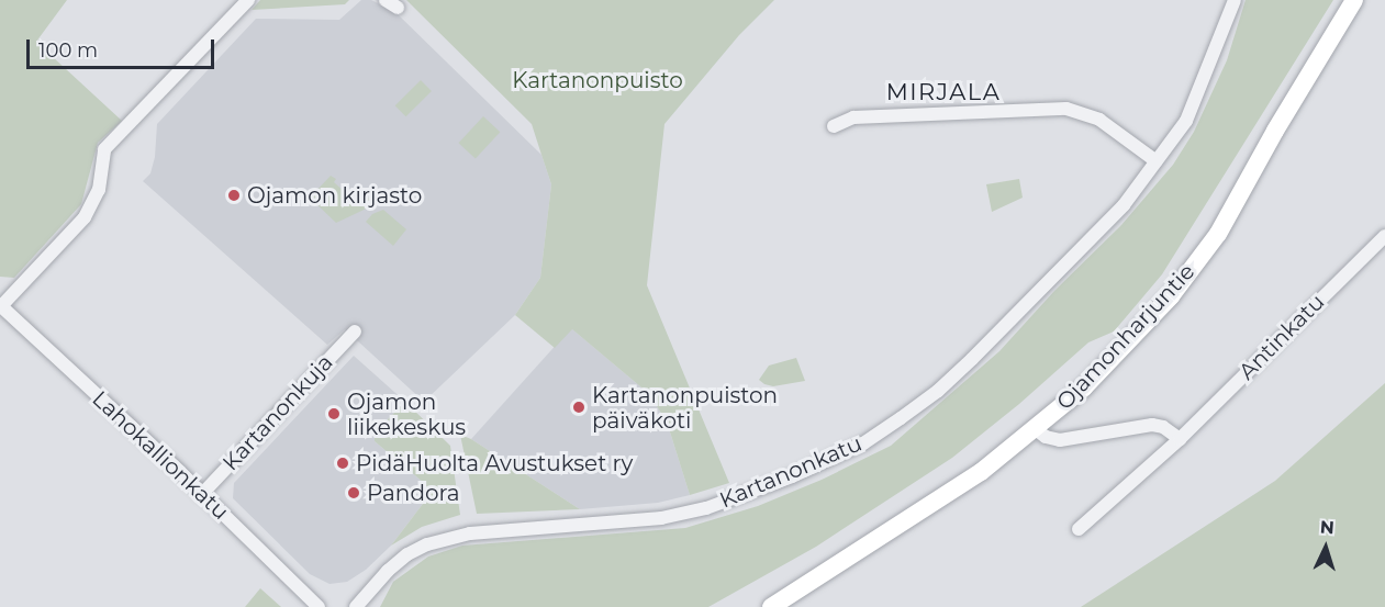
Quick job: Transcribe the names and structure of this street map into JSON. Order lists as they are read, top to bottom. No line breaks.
{"streets":{"main road":["Ojamonharjuntie"],"street":["Antinkatu","Kartanonkuja","Lahokallionkatu","Kartanonkatu"]},"crossings":[["Kartanonkuja","Lahokallionkatu"]],"districts":["MIRJALA"],"parks":["Kartanonpuisto"],"places":["Ojamon kirjasto","Kartanonpuiston päiväkoti","Ojamon liikekeskus","PidäHuolta Avustukset ry","Pandora"],"scale_bar":"100 m","north":"top"}
